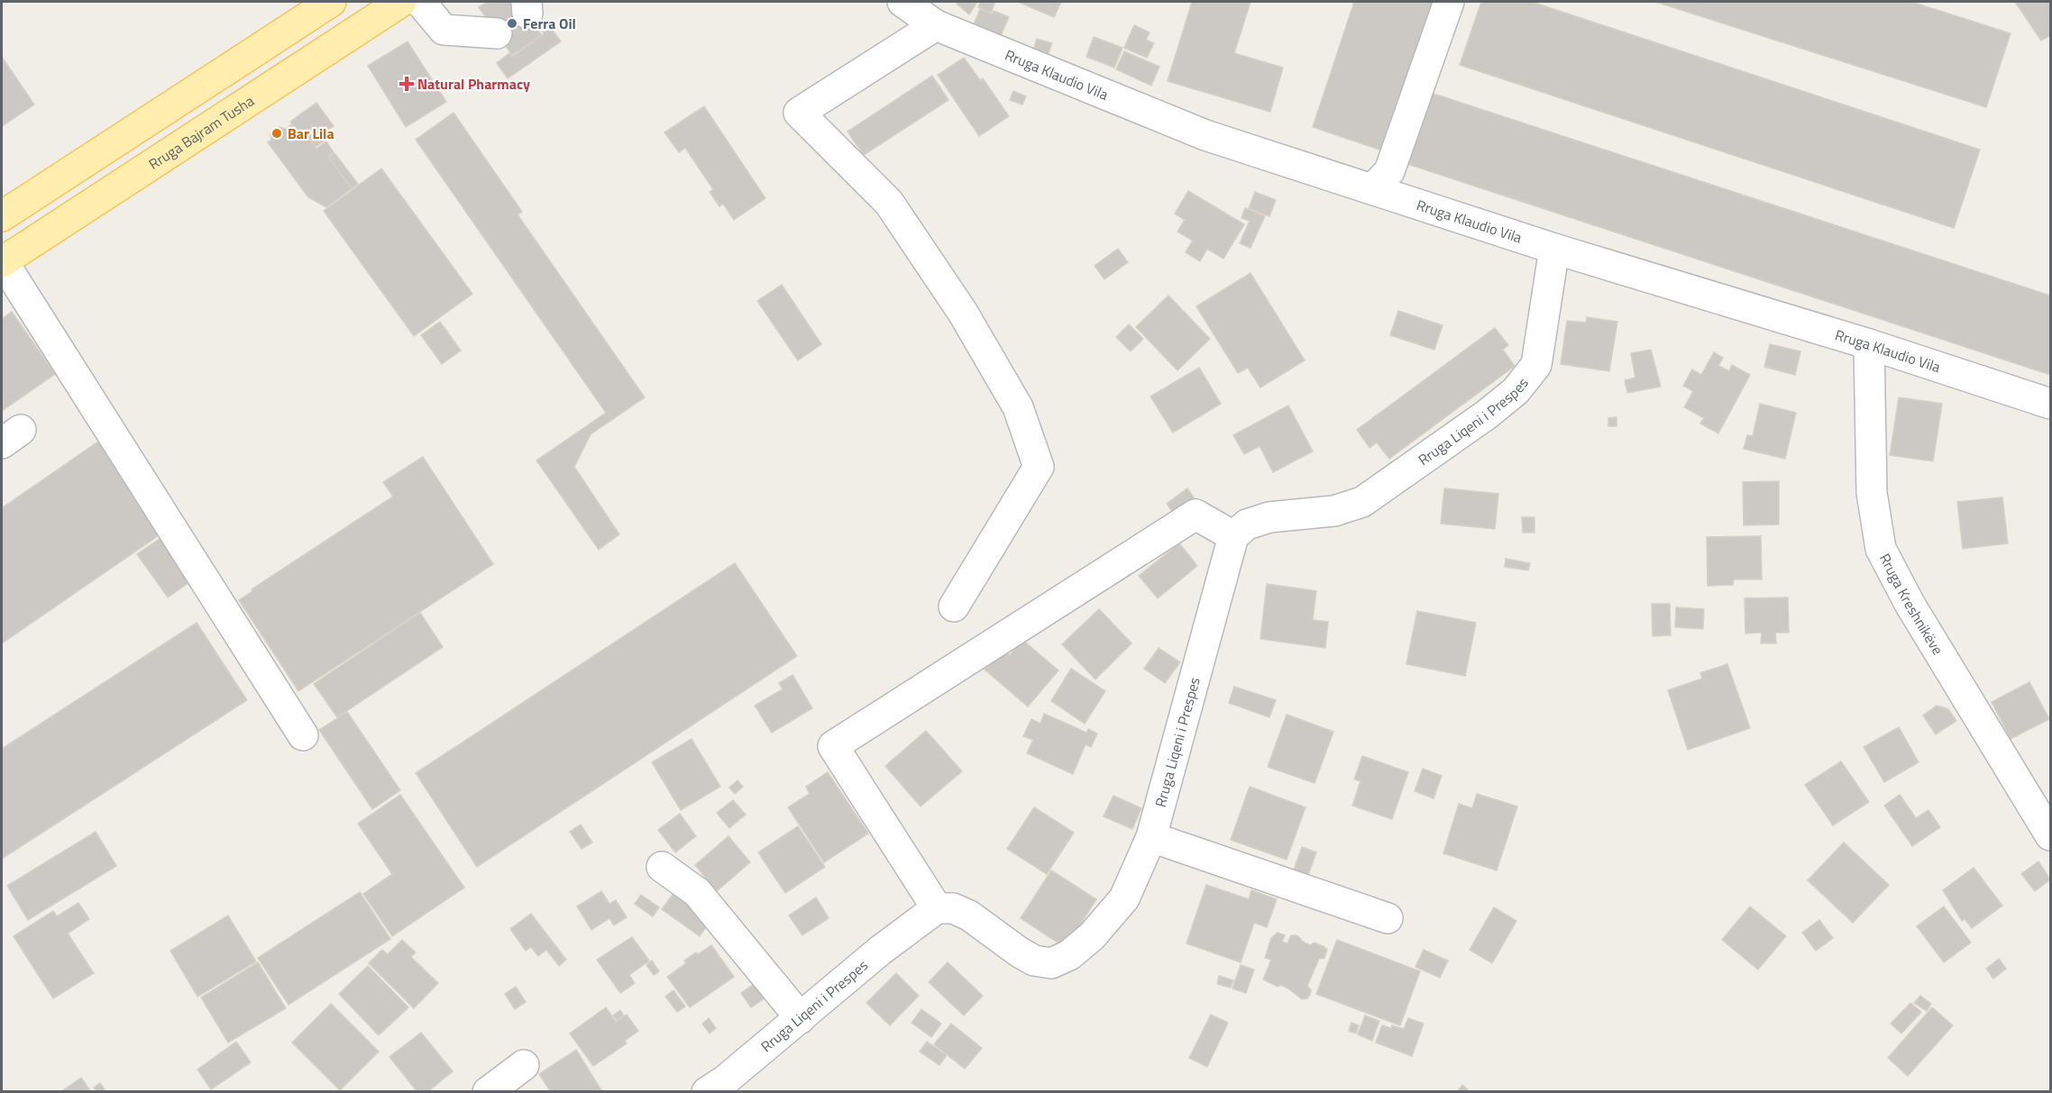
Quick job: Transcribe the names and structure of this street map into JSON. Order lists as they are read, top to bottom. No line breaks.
{"streets":{"main road":["Rruga Bajram Tusha"],"street":["Rruga Klaudio Vila","Rruga Liqeni i Prespes","Rruga Kreshnikëve"]},"crossings":[["Rruga Klaudio Vila","Rruga Liqeni i Prespes"],["Rruga Klaudio Vila","Rruga Kreshnikëve"]],"places":{"other":["Ferra Oil","Bar Lila"],"health":["Natural Pharmacy"]}}
